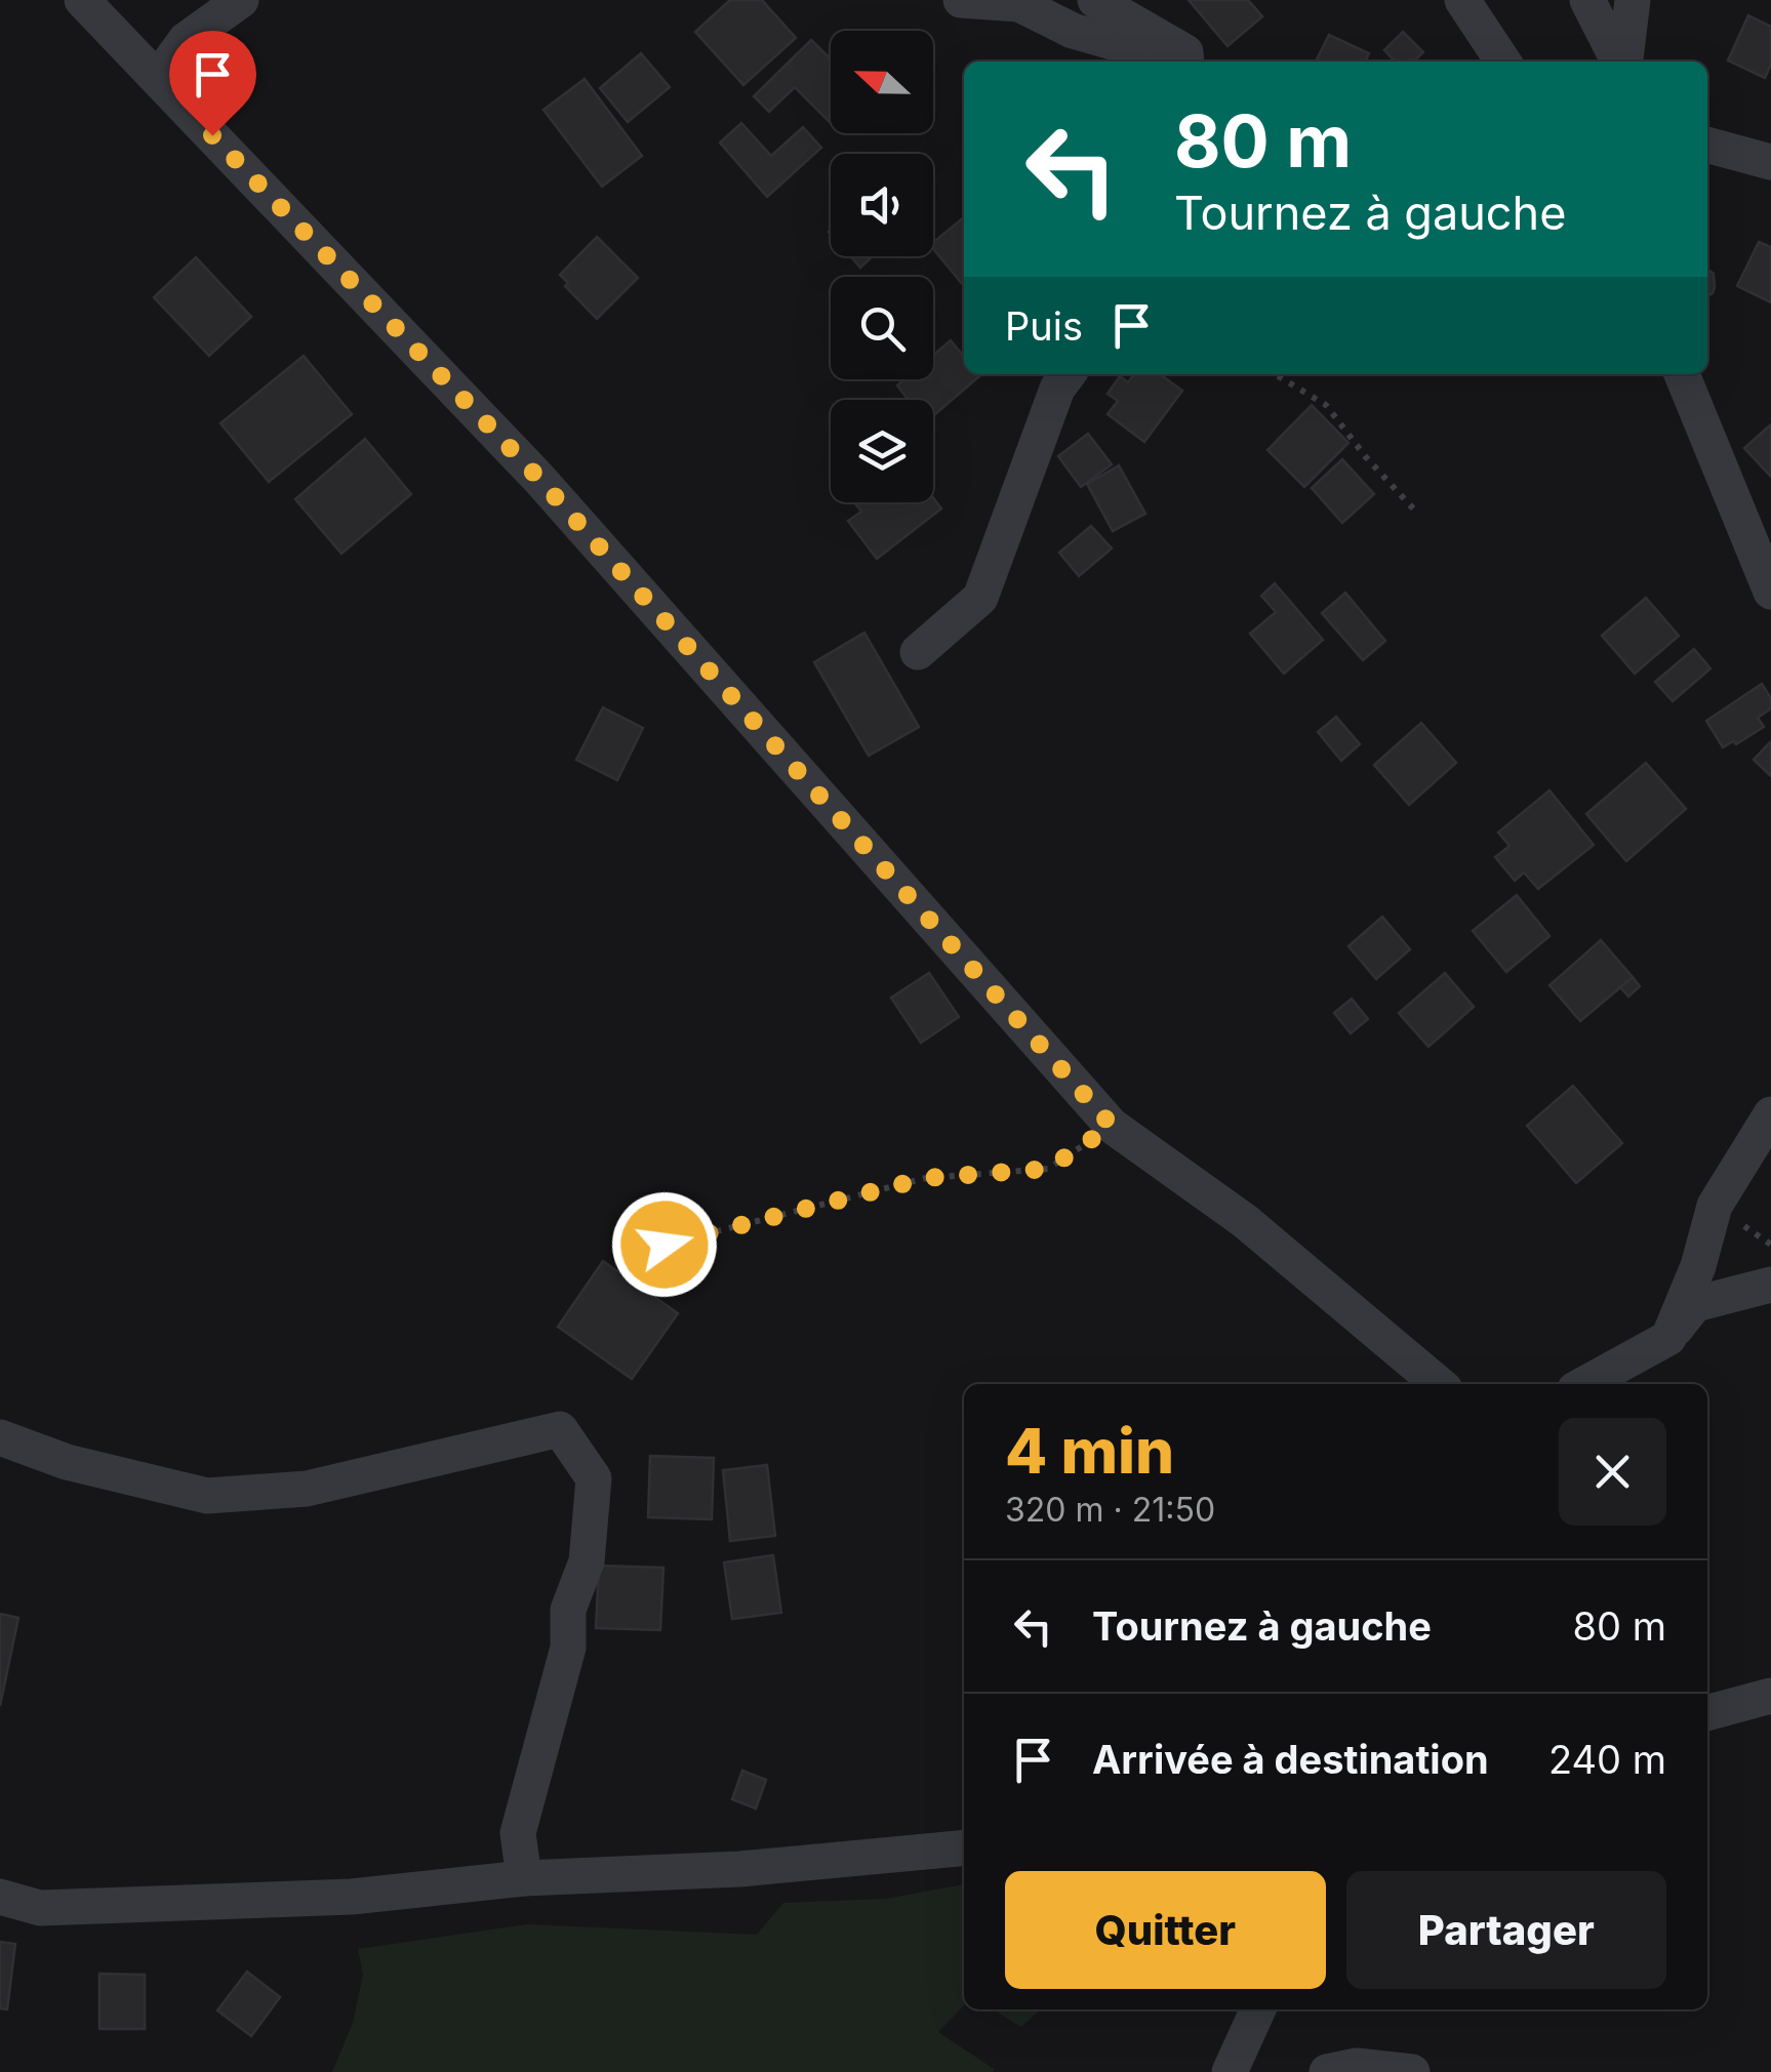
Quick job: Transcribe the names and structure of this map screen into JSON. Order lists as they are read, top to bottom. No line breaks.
{"north":"left","page":{"turn":["80 m","Tournez à gauche"],"then":"Puis","heading":["4 min","320 m · 21:50"],"list":[{"name":"Tournez à gauche","value":"80 m"},{"name":"Arrivée à destination","value":"240 m"}],"buttons":["Quitter","Partager"]}}
